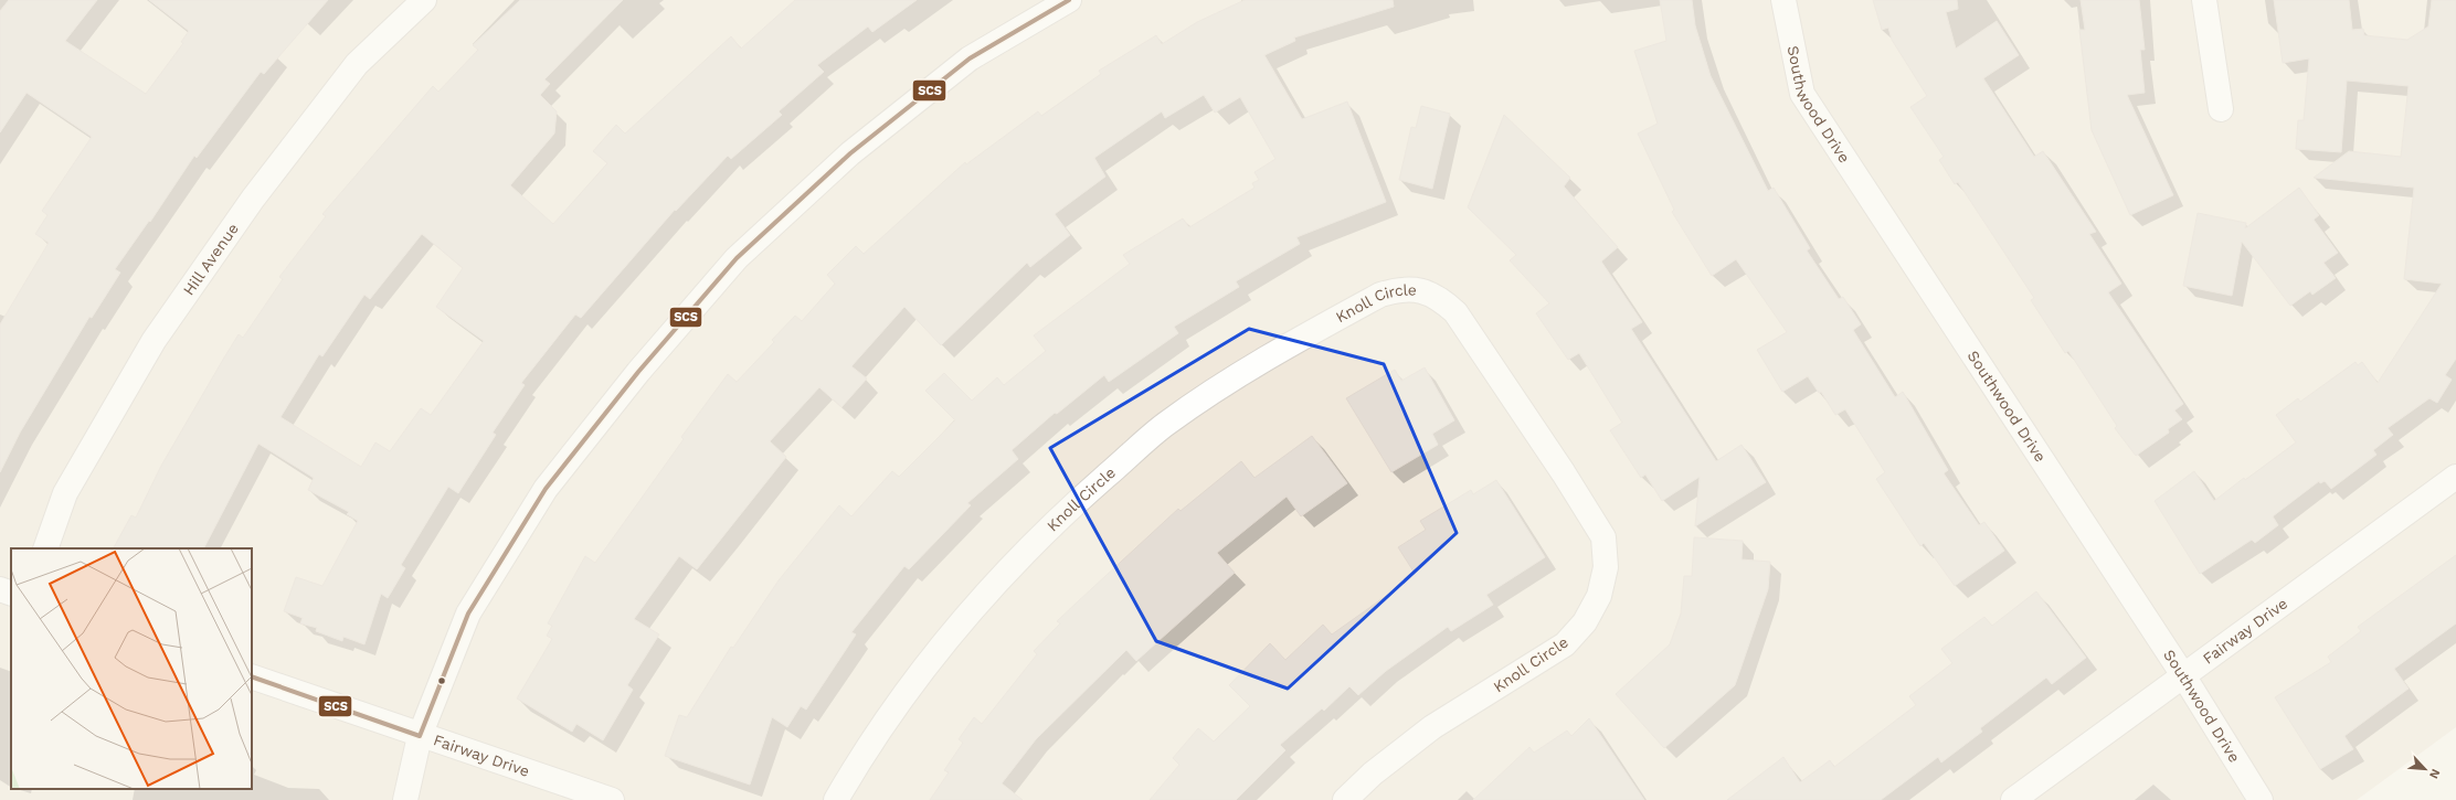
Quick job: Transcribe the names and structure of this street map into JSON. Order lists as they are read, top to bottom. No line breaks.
{"streets":{"street":["Southwood Drive","Hill Avenue","Knoll Circle","Fairway Drive"]},"crossings":[["Southwood Drive","Fairway Drive"]],"lines":["transit line SCS"],"north":"bottom right"}
